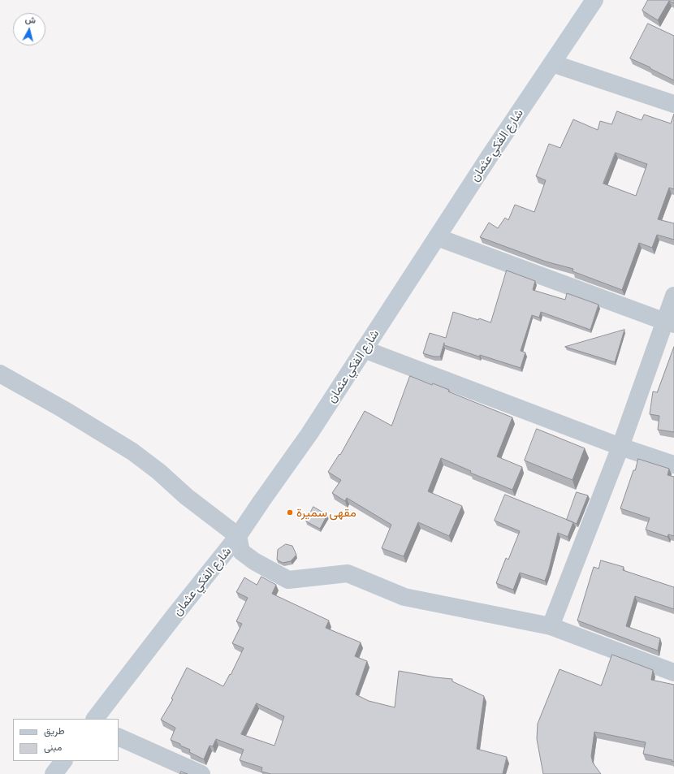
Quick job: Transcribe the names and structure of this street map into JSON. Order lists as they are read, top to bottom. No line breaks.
{"streets":{"street":["شارع الفكي عثمان"]},"places":["مقهى سميرة"],"legend":["طريق","مبنى"],"north":"top"}
